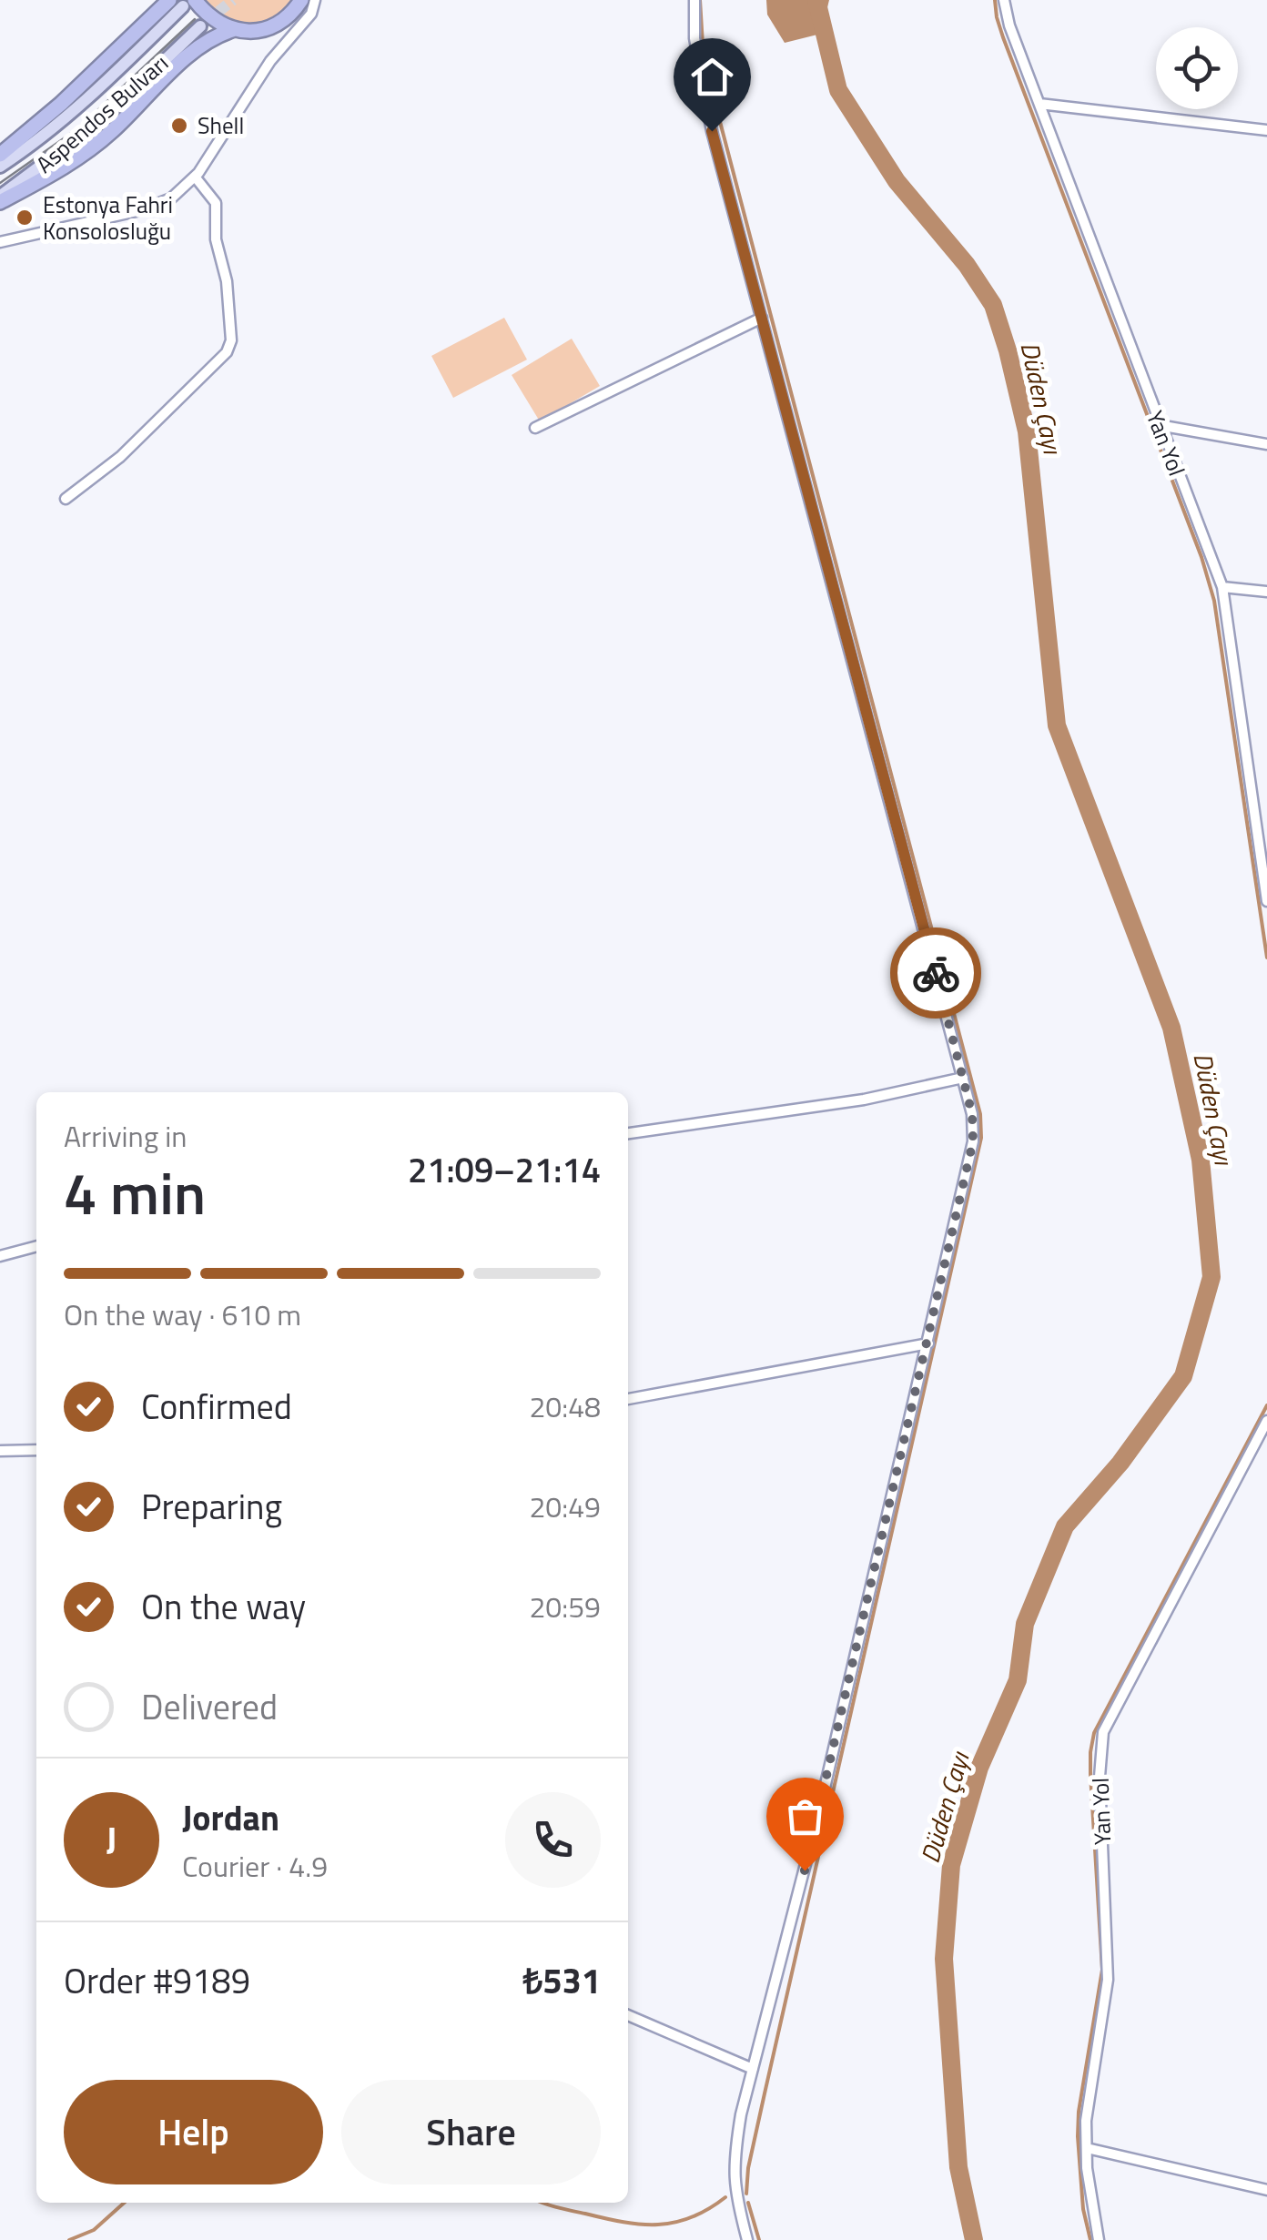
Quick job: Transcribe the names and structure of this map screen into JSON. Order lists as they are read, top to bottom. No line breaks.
{"streets":{"main road":["Aspendos Bulvarı"],"street":["Yan Yol"]},"water":["Düden Çayı"],"places":["Shell","Estonya Fahri Konsolosluğu"],"page":{"heading":["4 min","Arriving in","21:09–21:14"],"panel":["Jordan","Courier · 4.9","Order #9189","₺531"],"bar":"On the way · 610 m","list":[["Confirmed","20:48"],["Preparing","20:49"],["On the way","20:59"],"Delivered"],"round":"J","buttons":["Help","Share"]}}
